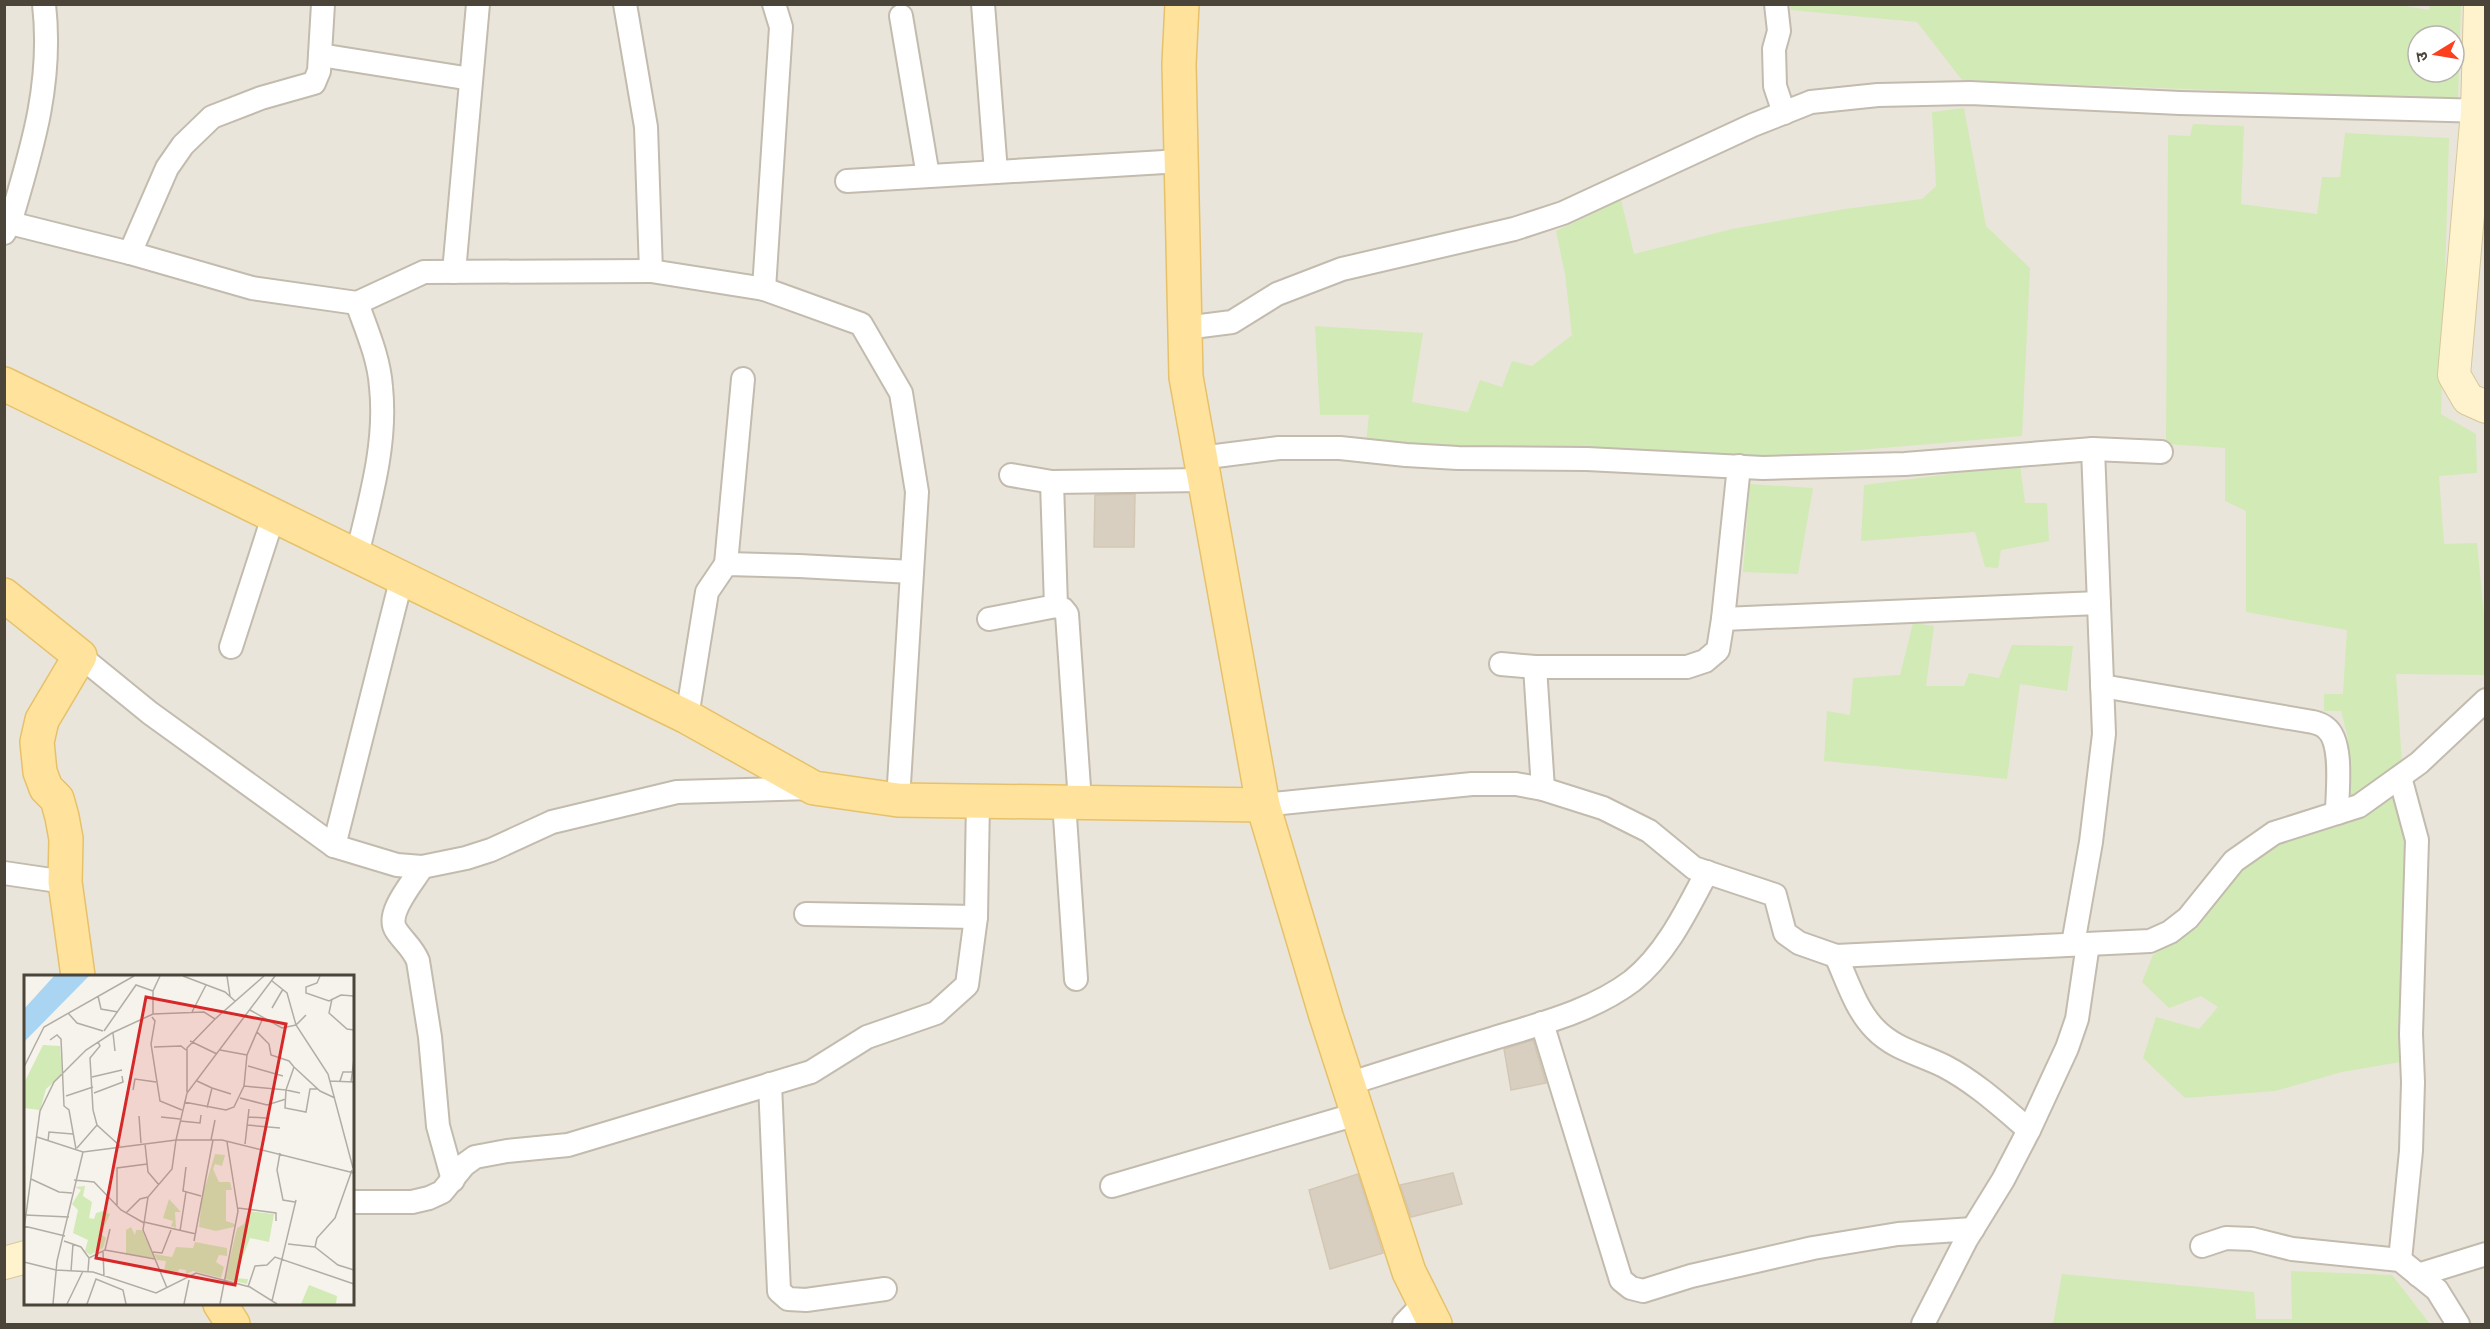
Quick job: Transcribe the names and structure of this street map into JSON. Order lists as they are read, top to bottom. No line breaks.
{"north":"left"}
